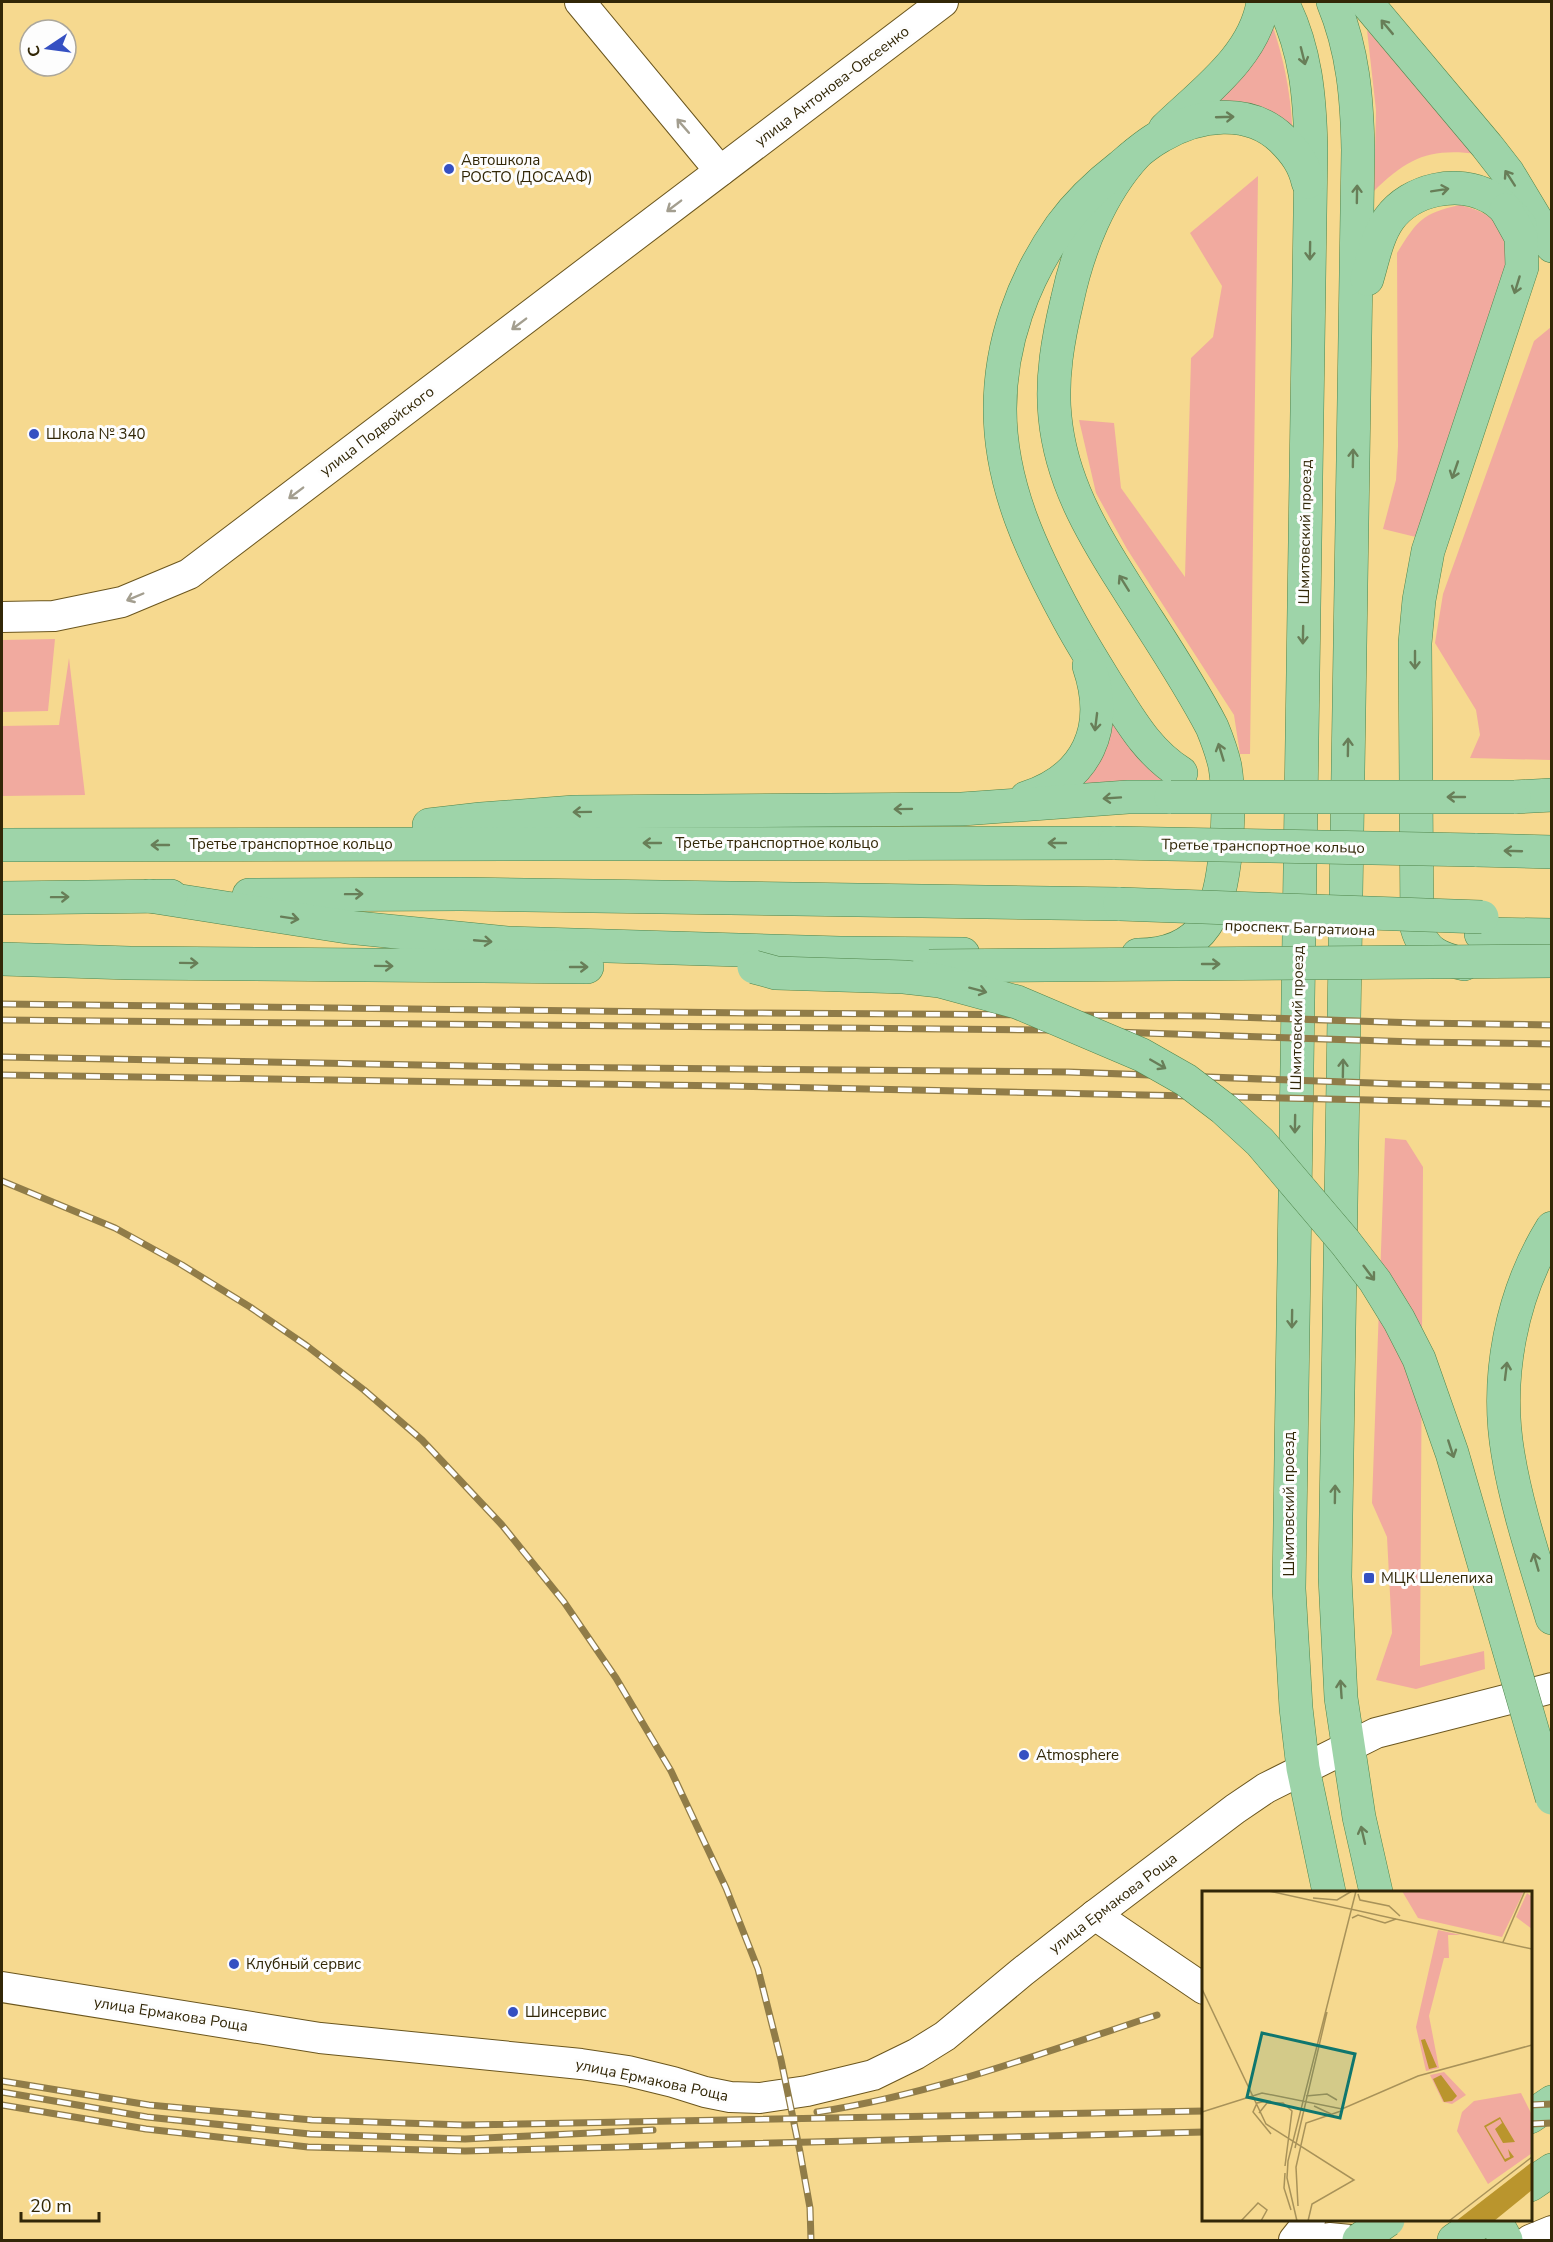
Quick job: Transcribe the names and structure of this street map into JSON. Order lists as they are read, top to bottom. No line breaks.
{"streets":{"main road":["Шмитовский проезд","Третье транспортное кольцо"],"street":["улица Антонова-Овсеенко","улица Подвойского","улица Ермакова Роща"]},"crossings":[["улица Антонова-Овсеенко","улица Подвойского"],["Шмитовский проезд","улица Ермакова Роща"]],"one_way":["улица Подвойского"],"places":{"other":["Автошкола РОСТО (ДОСААФ)","Школа № 340","Atmosphere","Клубный сервис","Шинсервис"],"transit":["МЦК Шелепиха"]},"scale_bar":"20 m","north":"left"}
